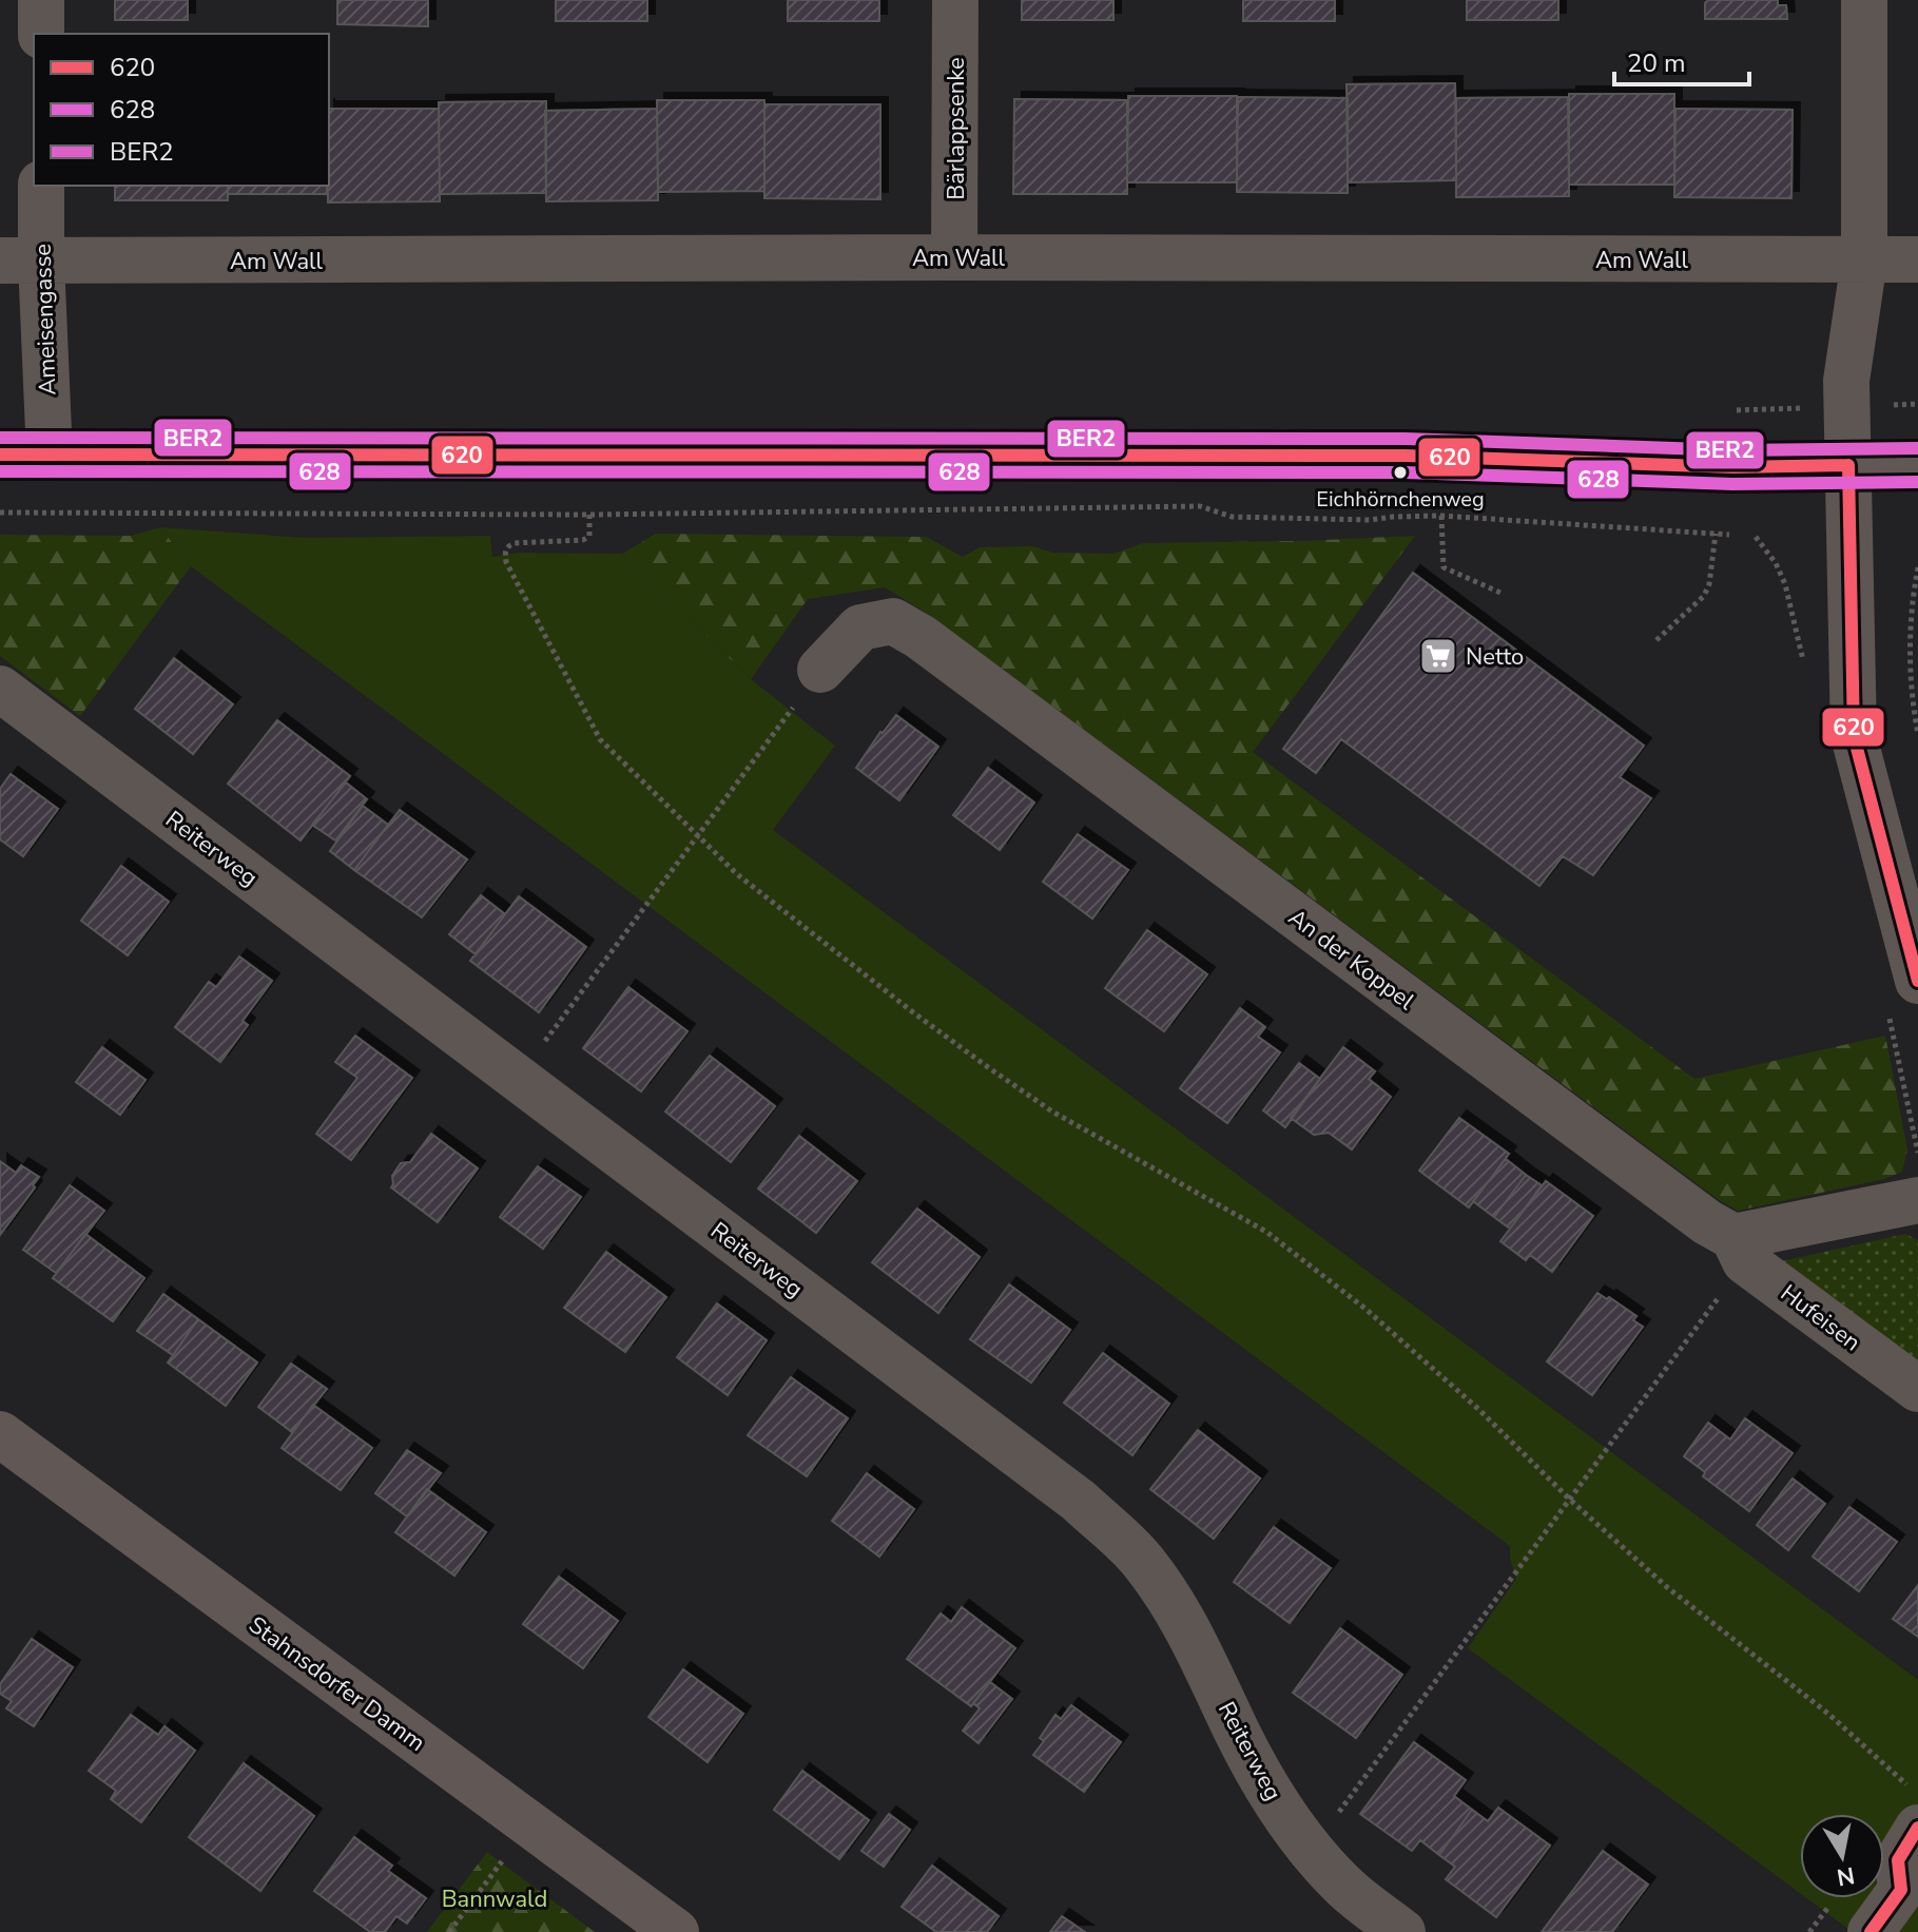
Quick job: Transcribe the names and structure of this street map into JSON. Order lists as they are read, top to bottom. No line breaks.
{"streets":{"street":["Bärlappsenke","Am Wall","Ameisengasse","Reiterweg","An der Koppel","Hufeisen","Stahnsdorfer Damm"]},"crossings":[["Bärlappsenke","Am Wall"],["Am Wall","Ameisengasse"],["An der Koppel","Hufeisen"]],"parks":["Bannwald"],"places":{"other":["Eichhörnchenweg"],"supermarket":["Netto"]},"lines":["transit line BER2","transit line 620","transit line 628"],"legend":["620","628","BER2"],"scale_bar":"20 m","north":"bottom"}
